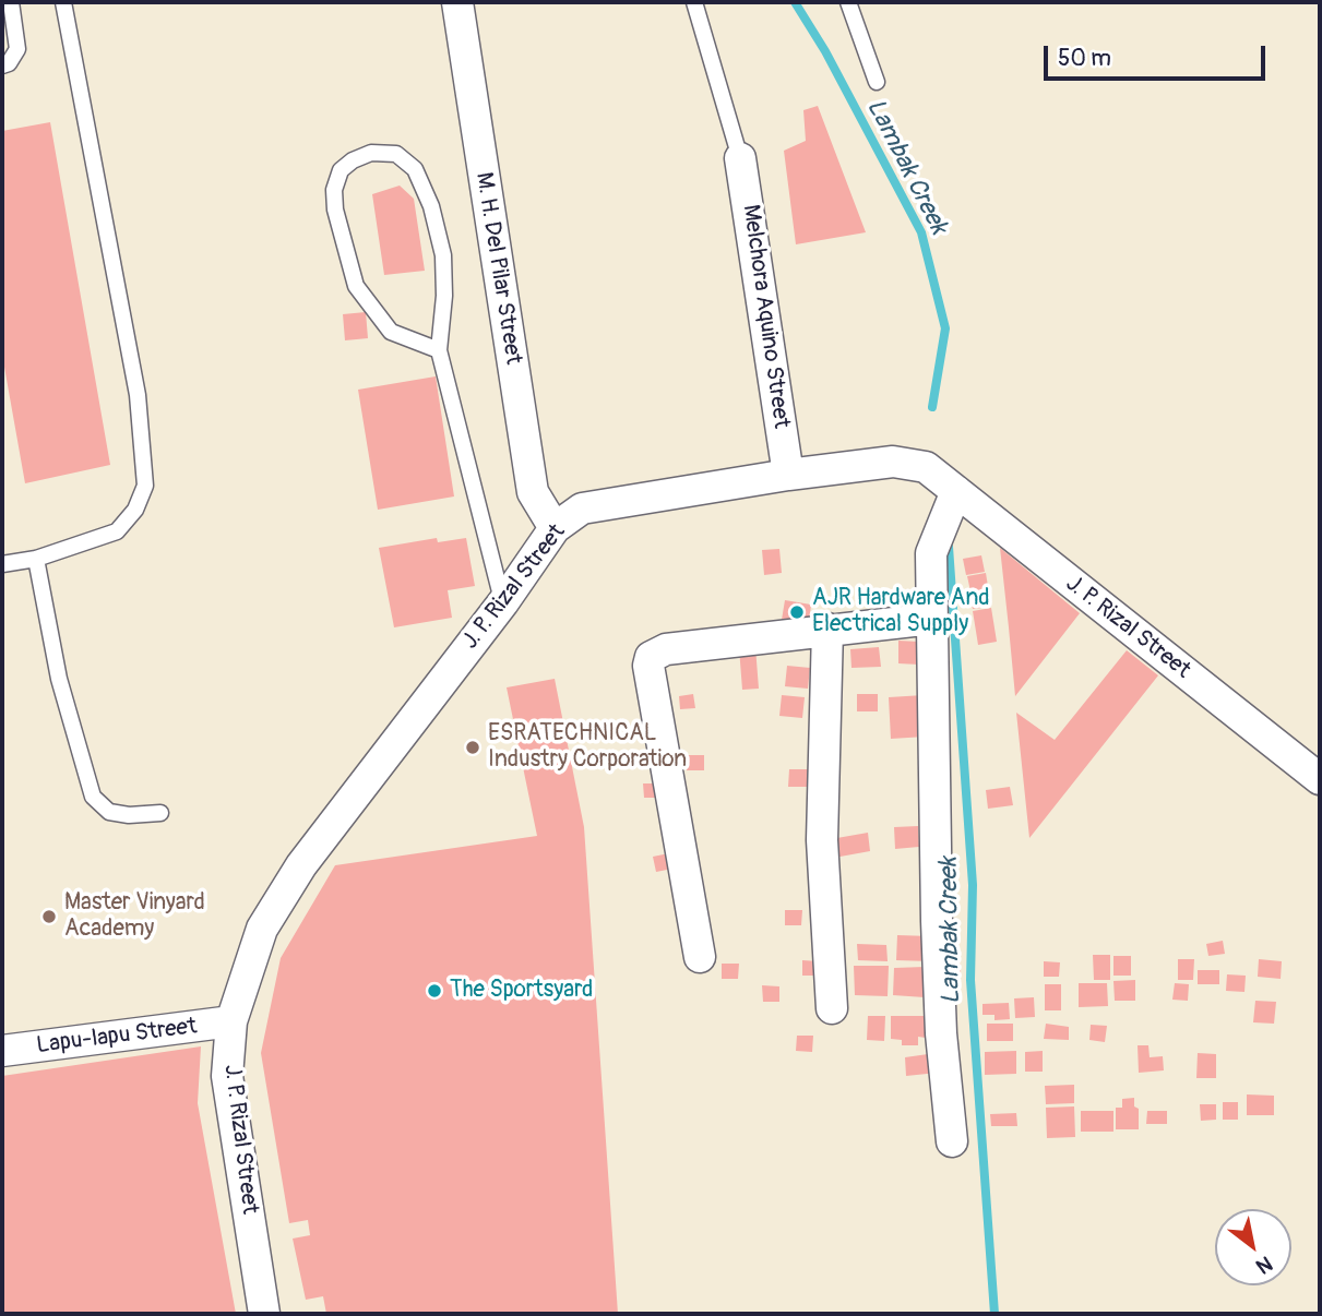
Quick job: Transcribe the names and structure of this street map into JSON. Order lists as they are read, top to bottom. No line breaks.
{"streets":{"street":["M. H. Del Pilar Street","Melchora Aquino Street","J. P. Rizal Street","Lapu-lapu Street"]},"crossings":[["M. H. Del Pilar Street","J. P. Rizal Street"],["Melchora Aquino Street","J. P. Rizal Street"],["J. P. Rizal Street","Lapu-lapu Street"]],"water":["Lambak Creek"],"places":["AJR Hardware And Electrical Supply","ESRATECHNICAL Industry Corporation","Master Vinyard Academy","The Sportsyard"],"scale_bar":"50 m","north":"bottom right"}
